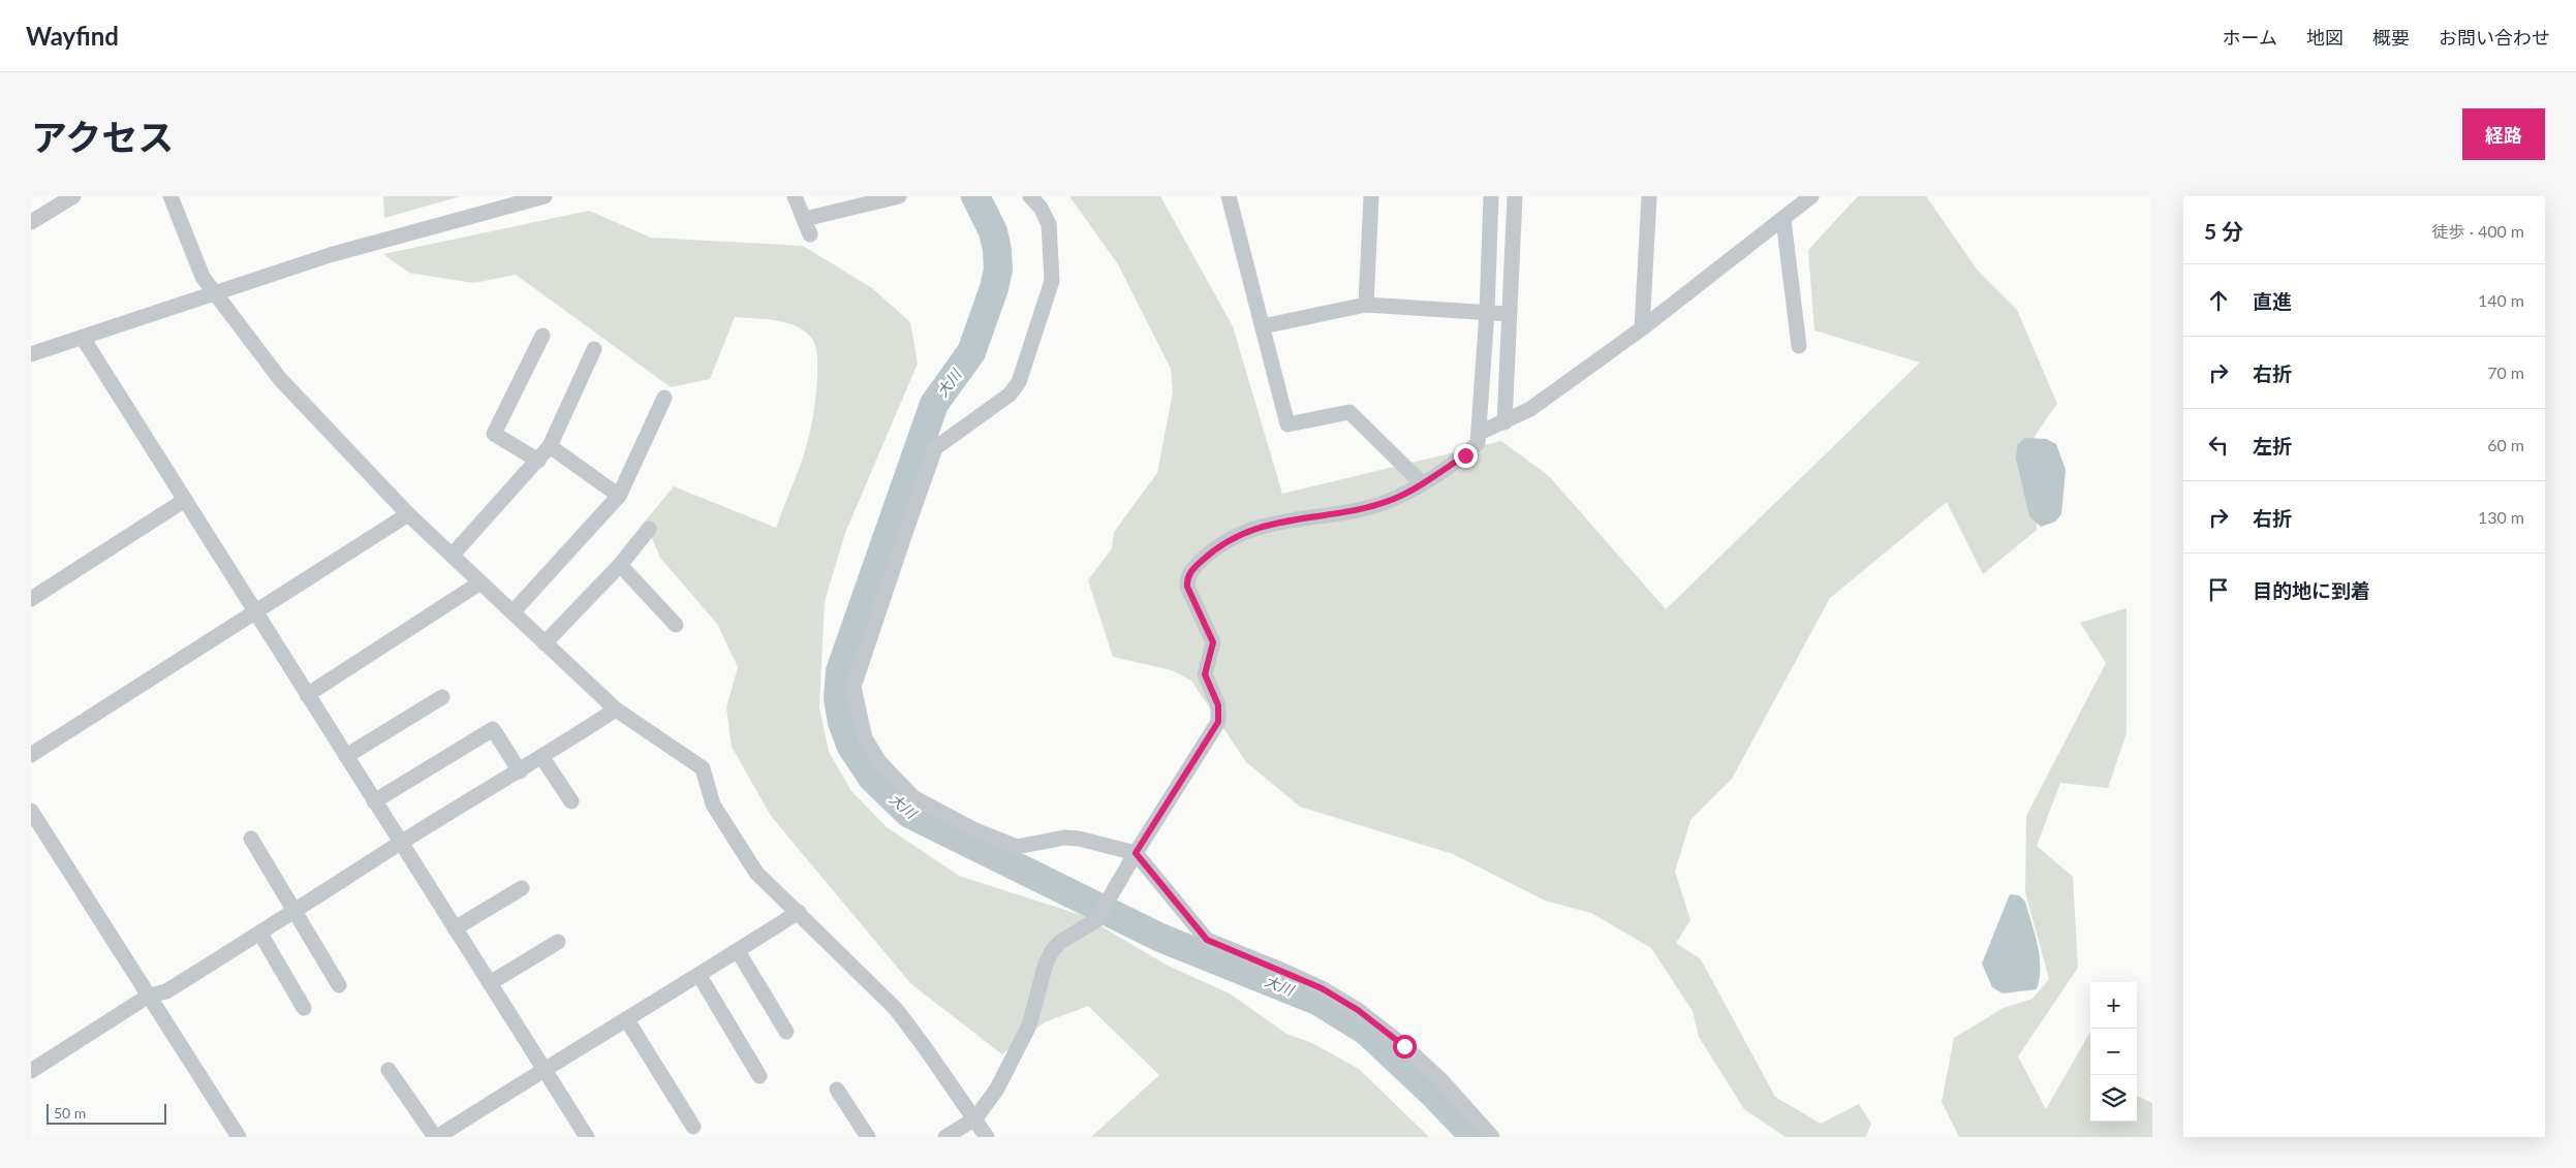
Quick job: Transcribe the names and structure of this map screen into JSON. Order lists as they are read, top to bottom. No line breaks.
{"water":["大川"],"scale_bar":"50 m","page":{"header":"Wayfind","nav":["ホーム","地図","概要","お問い合わせ"],"title":"アクセス","buttons":"経路","heading":["5 分","徒歩 · 400 m"],"list":[["直進","140 m"],["右折","70 m"],["左折","60 m"],["右折","130 m"],"目的地に到着"],"map_buttons":["+","−"],"scale":"50 m"}}
